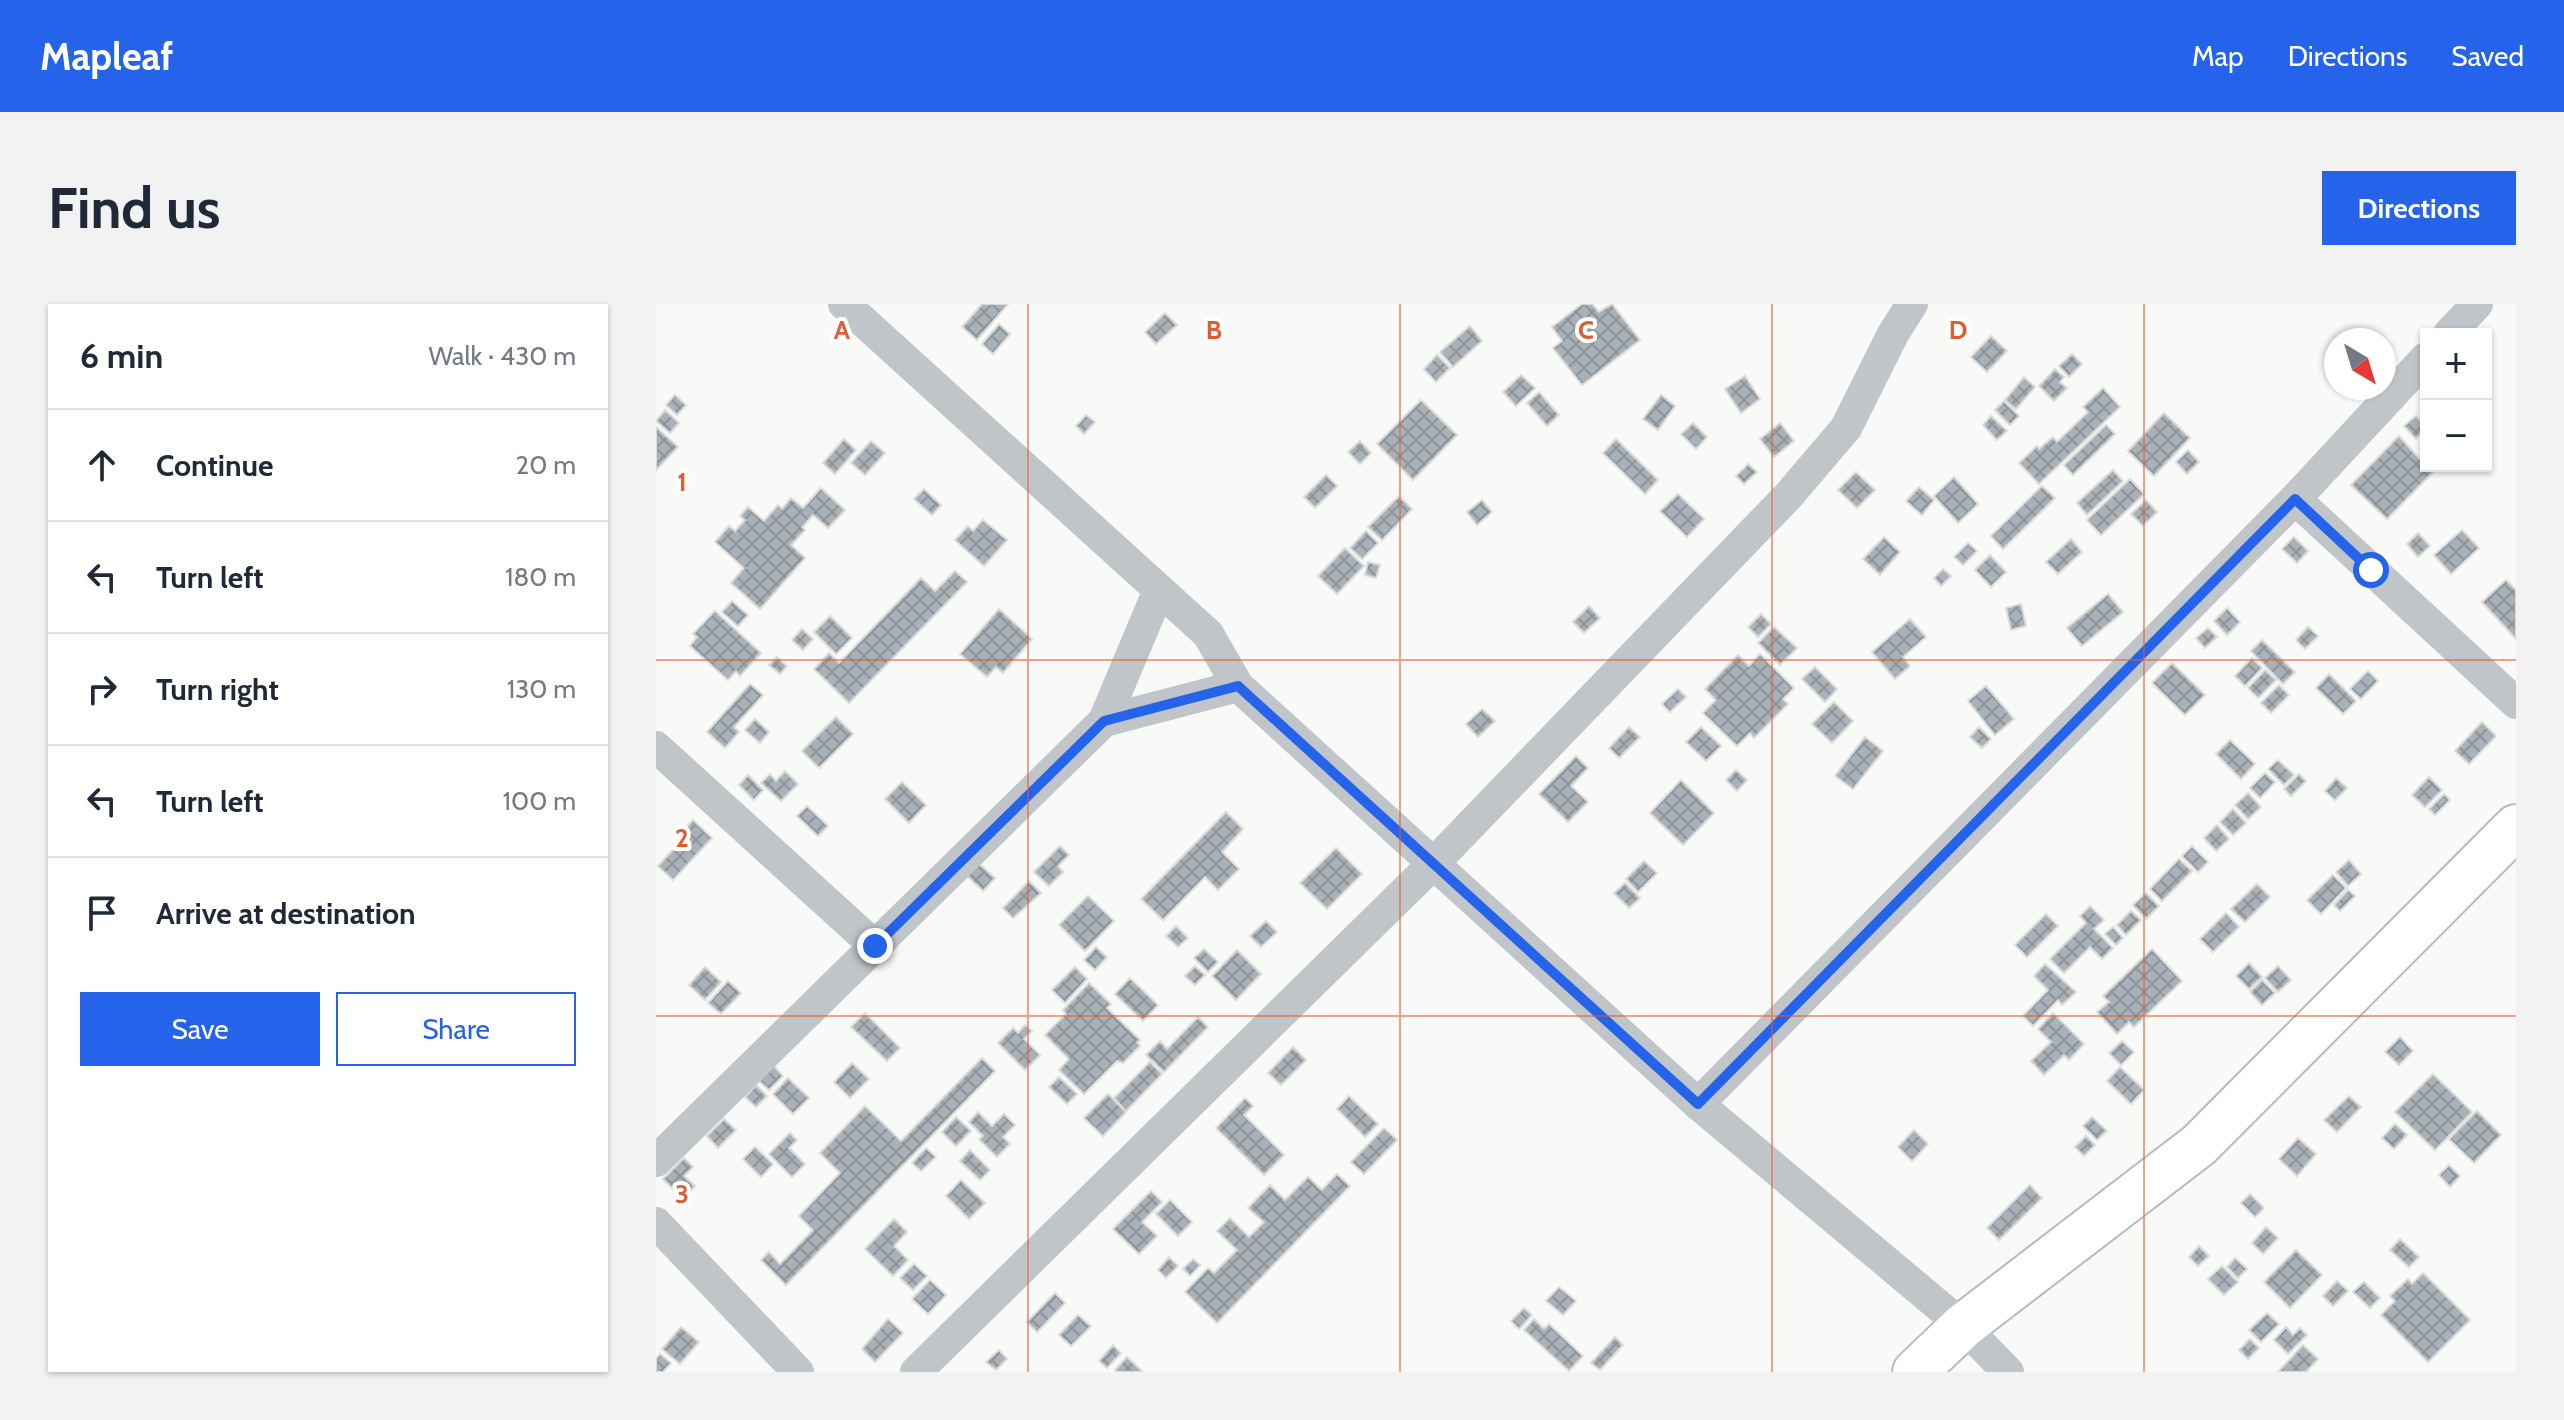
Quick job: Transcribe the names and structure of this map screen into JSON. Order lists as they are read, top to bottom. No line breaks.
{"north":"bottom right","page":{"header":"Mapleaf","nav":["Map","Directions","Saved"],"buttons":["Directions",["Save","Share"]],"title":"Find us","heading":["6 min","Walk · 430 m"],"map_buttons":["+","−"],"list":[["Continue","20 m"],["Turn left","180 m"],["Turn right","130 m"],["Turn left","100 m"],"Arrive at destination"]},"grid":{"columns":["A","B","C","D"],"rows":["1","2","3"]}}
